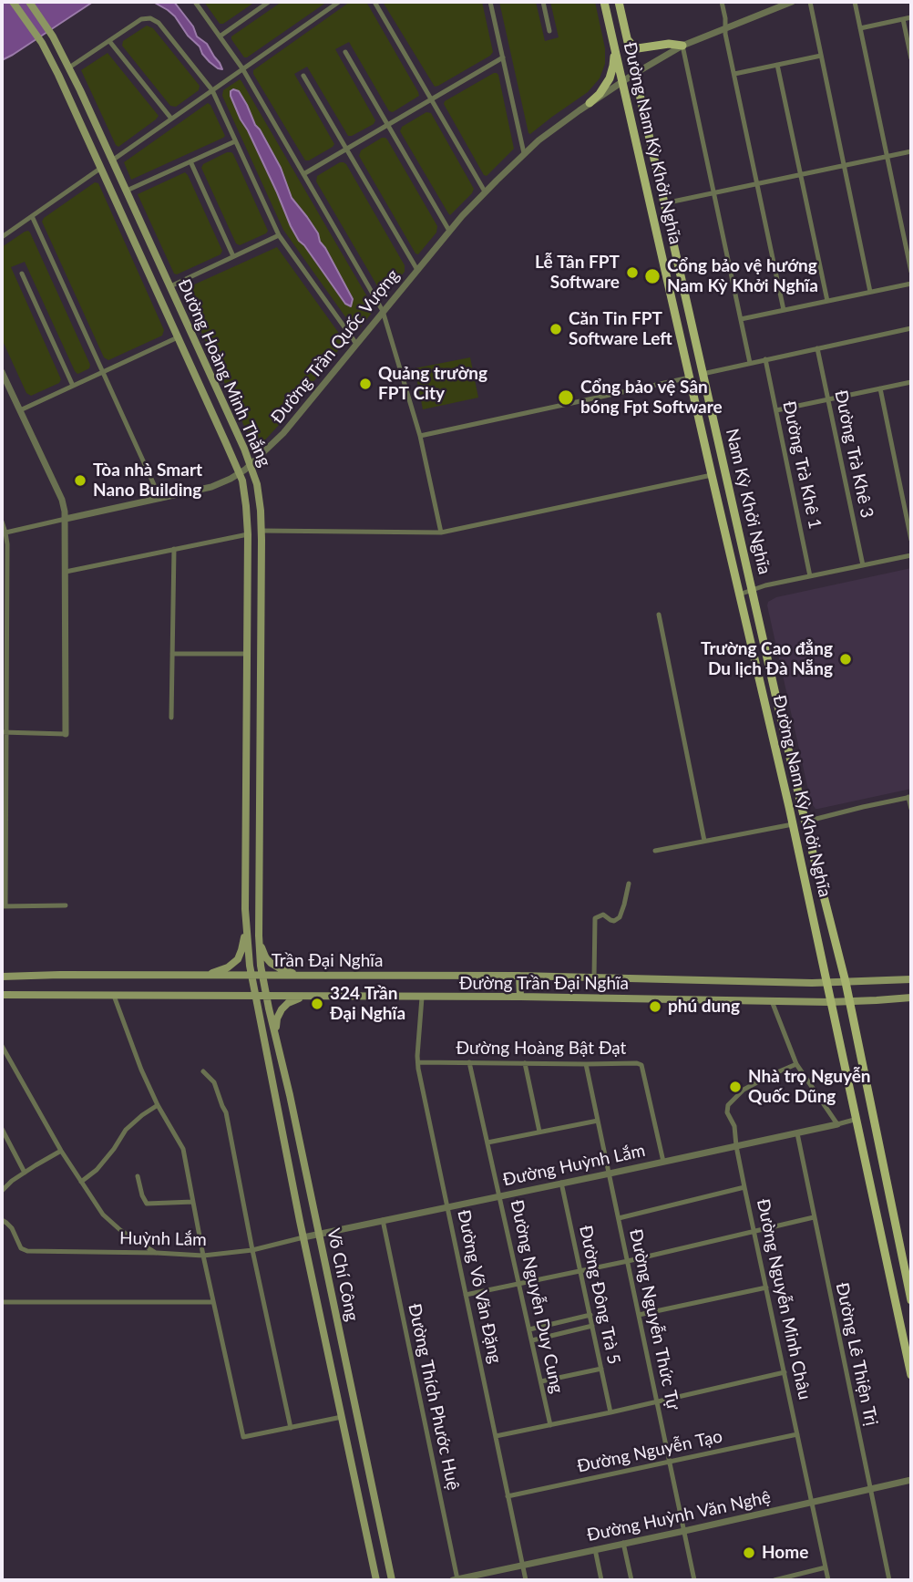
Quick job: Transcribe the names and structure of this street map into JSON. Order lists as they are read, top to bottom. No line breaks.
{"streets":{"main road":["Đường Nam Kỳ Khởi Nghĩa","Đường Hoàng Minh Thắng","Nam Kỳ Khởi Nghĩa","Trần Đại Nghĩa","Đường Trần Đại Nghĩa","Võ Chí Công"],"street":["Đường Trần Quốc Vượng","Đường Trà Khê 3","Đường Trà Khê 1","Đường Hoàng Bật Đạt","Đường Huỳnh Lắm","Huỳnh Lắm","Đường Võ Văn Đặng","Đường Đông Trà 5","Đường Nguyễn Duy Cung","Đường Nguyễn Minh Châu","Đường Nguyễn Thức Tự","Đường Lê Thiện Trị","Đường Thích Phước Huệ","Đường Nguyễn Tạo","Đường Huỳnh Văn Nghệ"]},"crossings":[["Đường Nam Kỳ Khởi Nghĩa","Đường Trần Quốc Vượng"],["Đường Nam Kỳ Khởi Nghĩa","Nam Kỳ Khởi Nghĩa"],["Đường Nam Kỳ Khởi Nghĩa","Đường Trần Đại Nghĩa"],["Đường Nam Kỳ Khởi Nghĩa","Đường Huỳnh Lắm"],["Đường Trần Quốc Vượng","Đường Hoàng Minh Thắng"],["Đường Trần Quốc Vượng","Nam Kỳ Khởi Nghĩa"],["Đường Hoàng Minh Thắng","Trần Đại Nghĩa"],["Đường Hoàng Minh Thắng","Võ Chí Công"],["Trần Đại Nghĩa","Đường Trần Đại Nghĩa"],["Trần Đại Nghĩa","Võ Chí Công"],["Đường Trần Đại Nghĩa","Võ Chí Công"],["Đường Trần Đại Nghĩa","Đường Võ Văn Đặng"],["Đường Hoàng Bật Đạt","Đường Huỳnh Lắm"],["Đường Hoàng Bật Đạt","Đường Võ Văn Đặng"],["Đường Hoàng Bật Đạt","Đường Nguyễn Duy Cung"],["Đường Hoàng Bật Đạt","Đường Nguyễn Thức Tự"],["Đường Huỳnh Lắm","Huỳnh Lắm"],["Đường Huỳnh Lắm","Võ Chí Công"],["Đường Huỳnh Lắm","Đường Võ Văn Đặng"],["Đường Huỳnh Lắm","Đường Đông Trà 5"],["Đường Huỳnh Lắm","Đường Nguyễn Duy Cung"],["Đường Huỳnh Lắm","Đường Nguyễn Minh Châu"],["Đường Huỳnh Lắm","Đường Nguyễn Thức Tự"],["Đường Huỳnh Lắm","Đường Lê Thiện Trị"],["Đường Huỳnh Lắm","Đường Thích Phước Huệ"],["Huỳnh Lắm","Võ Chí Công"],["Đường Võ Văn Đặng","Đường Nguyễn Tạo"],["Đường Võ Văn Đặng","Đường Huỳnh Văn Nghệ"],["Đường Nguyễn Minh Châu","Đường Nguyễn Tạo"],["Đường Nguyễn Minh Châu","Đường Huỳnh Văn Nghệ"],["Đường Nguyễn Thức Tự","Đường Nguyễn Tạo"],["Đường Nguyễn Thức Tự","Đường Huỳnh Văn Nghệ"],["Đường Lê Thiện Trị","Đường Huỳnh Văn Nghệ"],["Đường Thích Phước Huệ","Đường Huỳnh Văn Nghệ"]],"places":["Lễ Tân FPT Software","Cổng bảo vệ hướng Nam Kỳ Khởi Nghĩa","Căn Tin FPT Software Left","Quảng trường FPT City","Cổng bảo vệ Sân bóng Fpt Software","Tòa nhà Smart Nano Building","Trường Cao đẳng Du lịch Đà Nẵng","324 Trần Đại Nghĩa","phú dung","Nhà trọ Nguyễn Quốc Dũng","Home"]}
